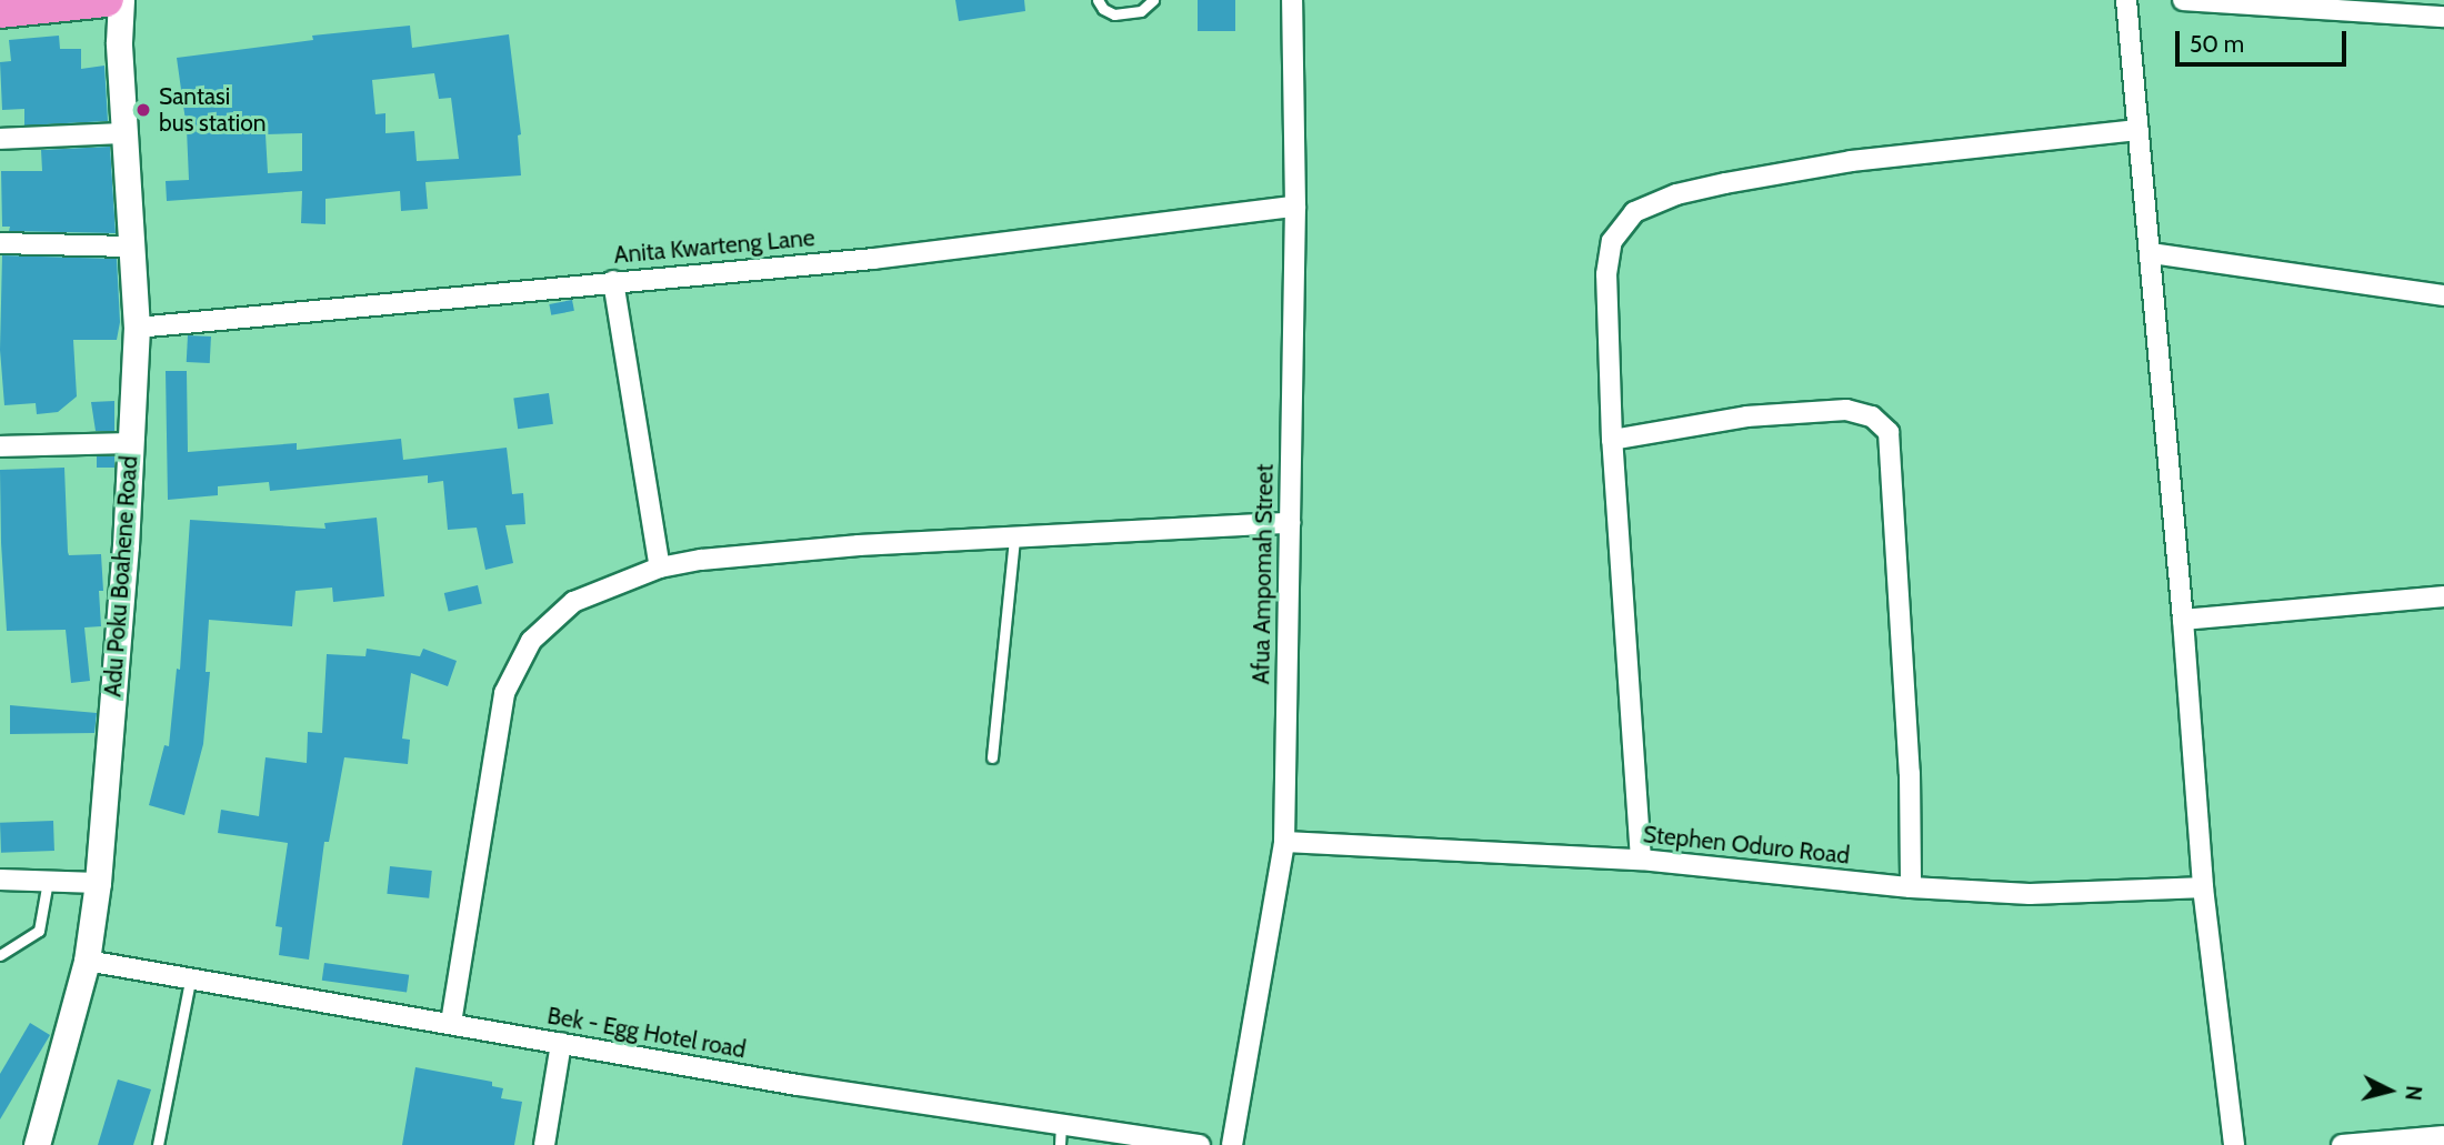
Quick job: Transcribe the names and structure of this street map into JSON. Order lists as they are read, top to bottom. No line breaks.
{"streets":{"street":["Anita Kwarteng Lane","Afua Ampomah Street","Adu Poku Boahene Road","Stephen Oduro Road","Bek - Egg Hotel road"]},"crossings":[["Anita Kwarteng Lane","Afua Ampomah Street"],["Anita Kwarteng Lane","Adu Poku Boahene Road"],["Afua Ampomah Street","Stephen Oduro Road"],["Adu Poku Boahene Road","Bek - Egg Hotel road"]],"places":["Santasi bus station"],"scale_bar":"50 m","north":"right"}
